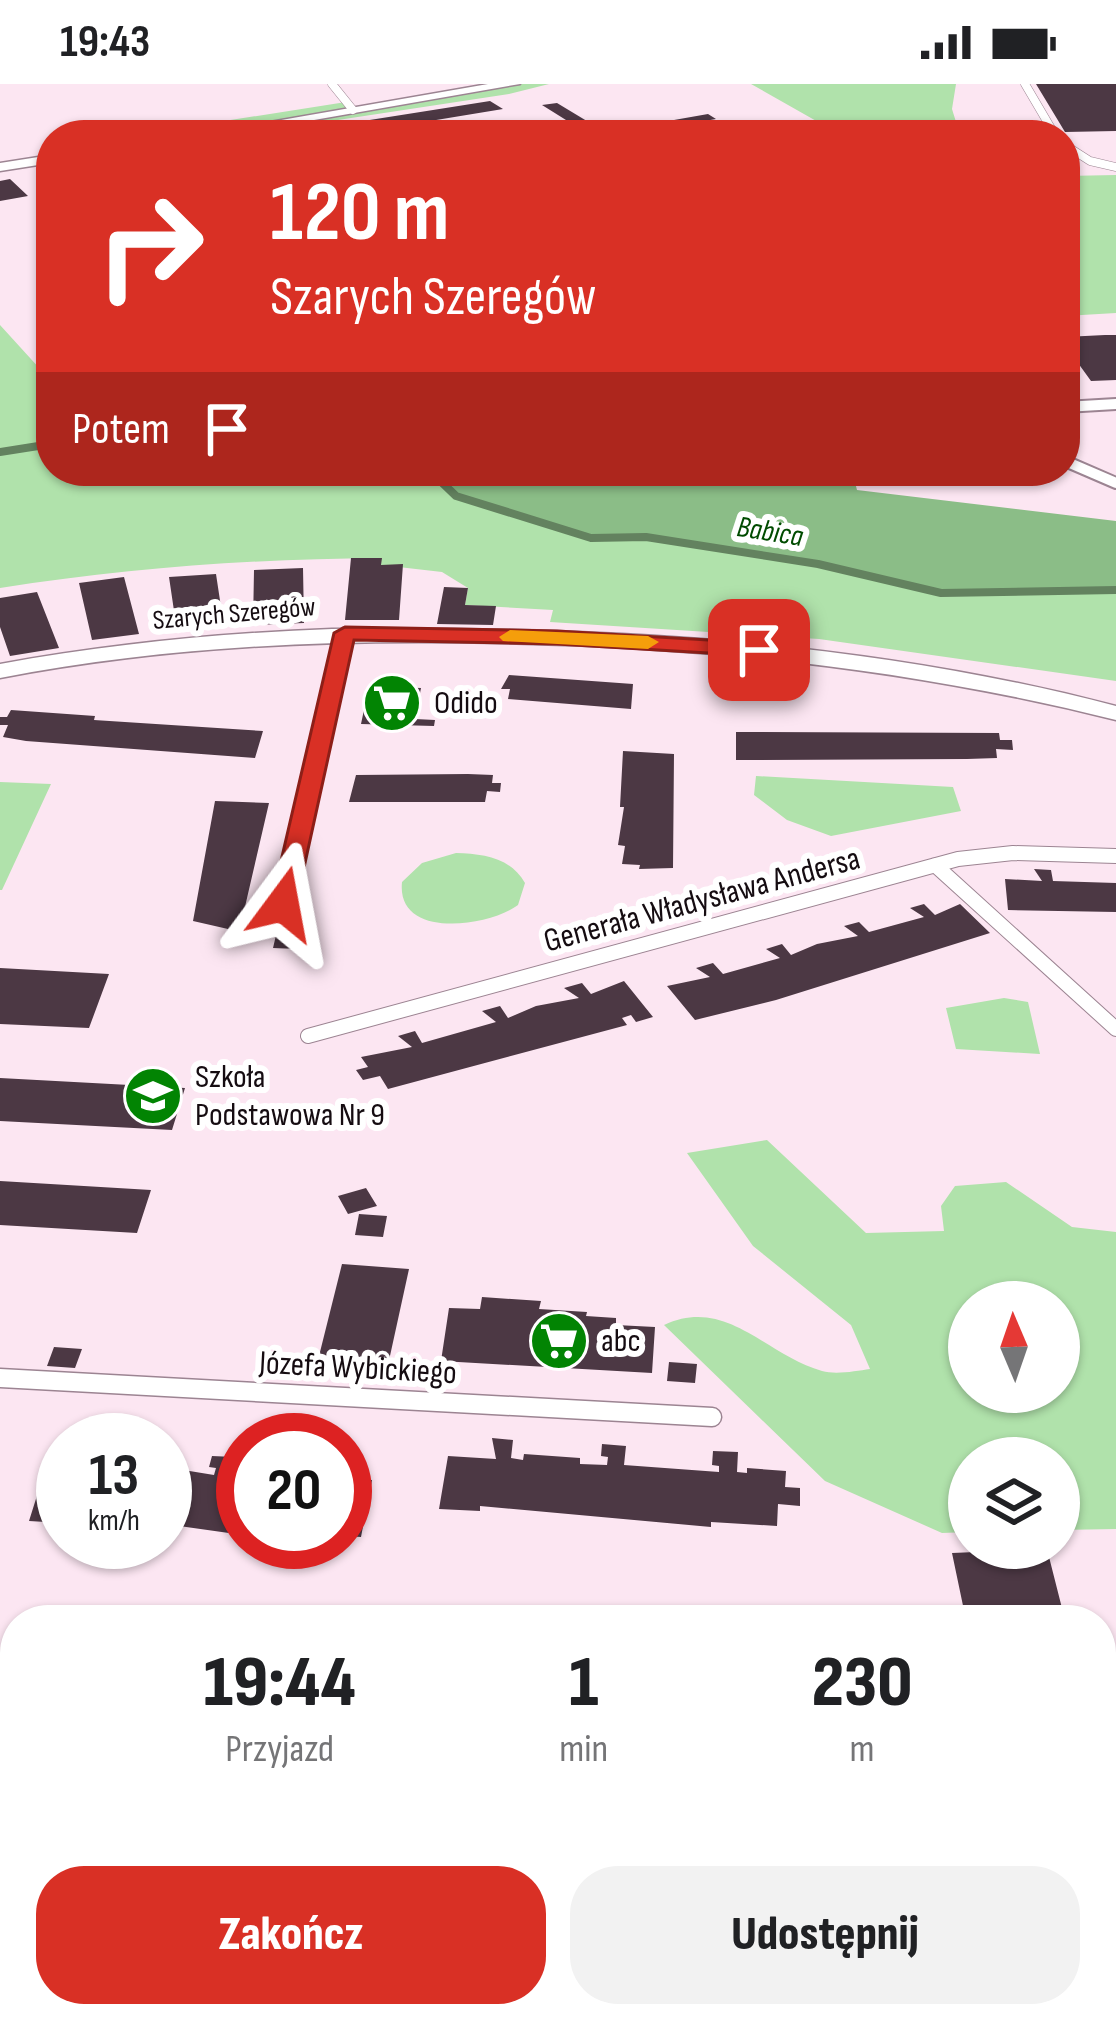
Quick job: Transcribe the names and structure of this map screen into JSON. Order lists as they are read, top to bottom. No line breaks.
{"streets":{"street":["Szarych Szeregów"],"lane":["Generała Władysława Andersa","Józefa Wybickiego"]},"water":["Babica"],"places":{"supermarket":["Odido","abc"],"school or university":["Szkoła Podstawowa Nr 9"]},"north":"top","page":{"status":"19:43","turn":["120 m","Szarych Szeregów"],"then":"Potem","speed":"13 km/h","limit":"20","eta":["19:44","Przyjazd","1","min","230","m"],"buttons":["Zakończ","Udostępnij"]}}
